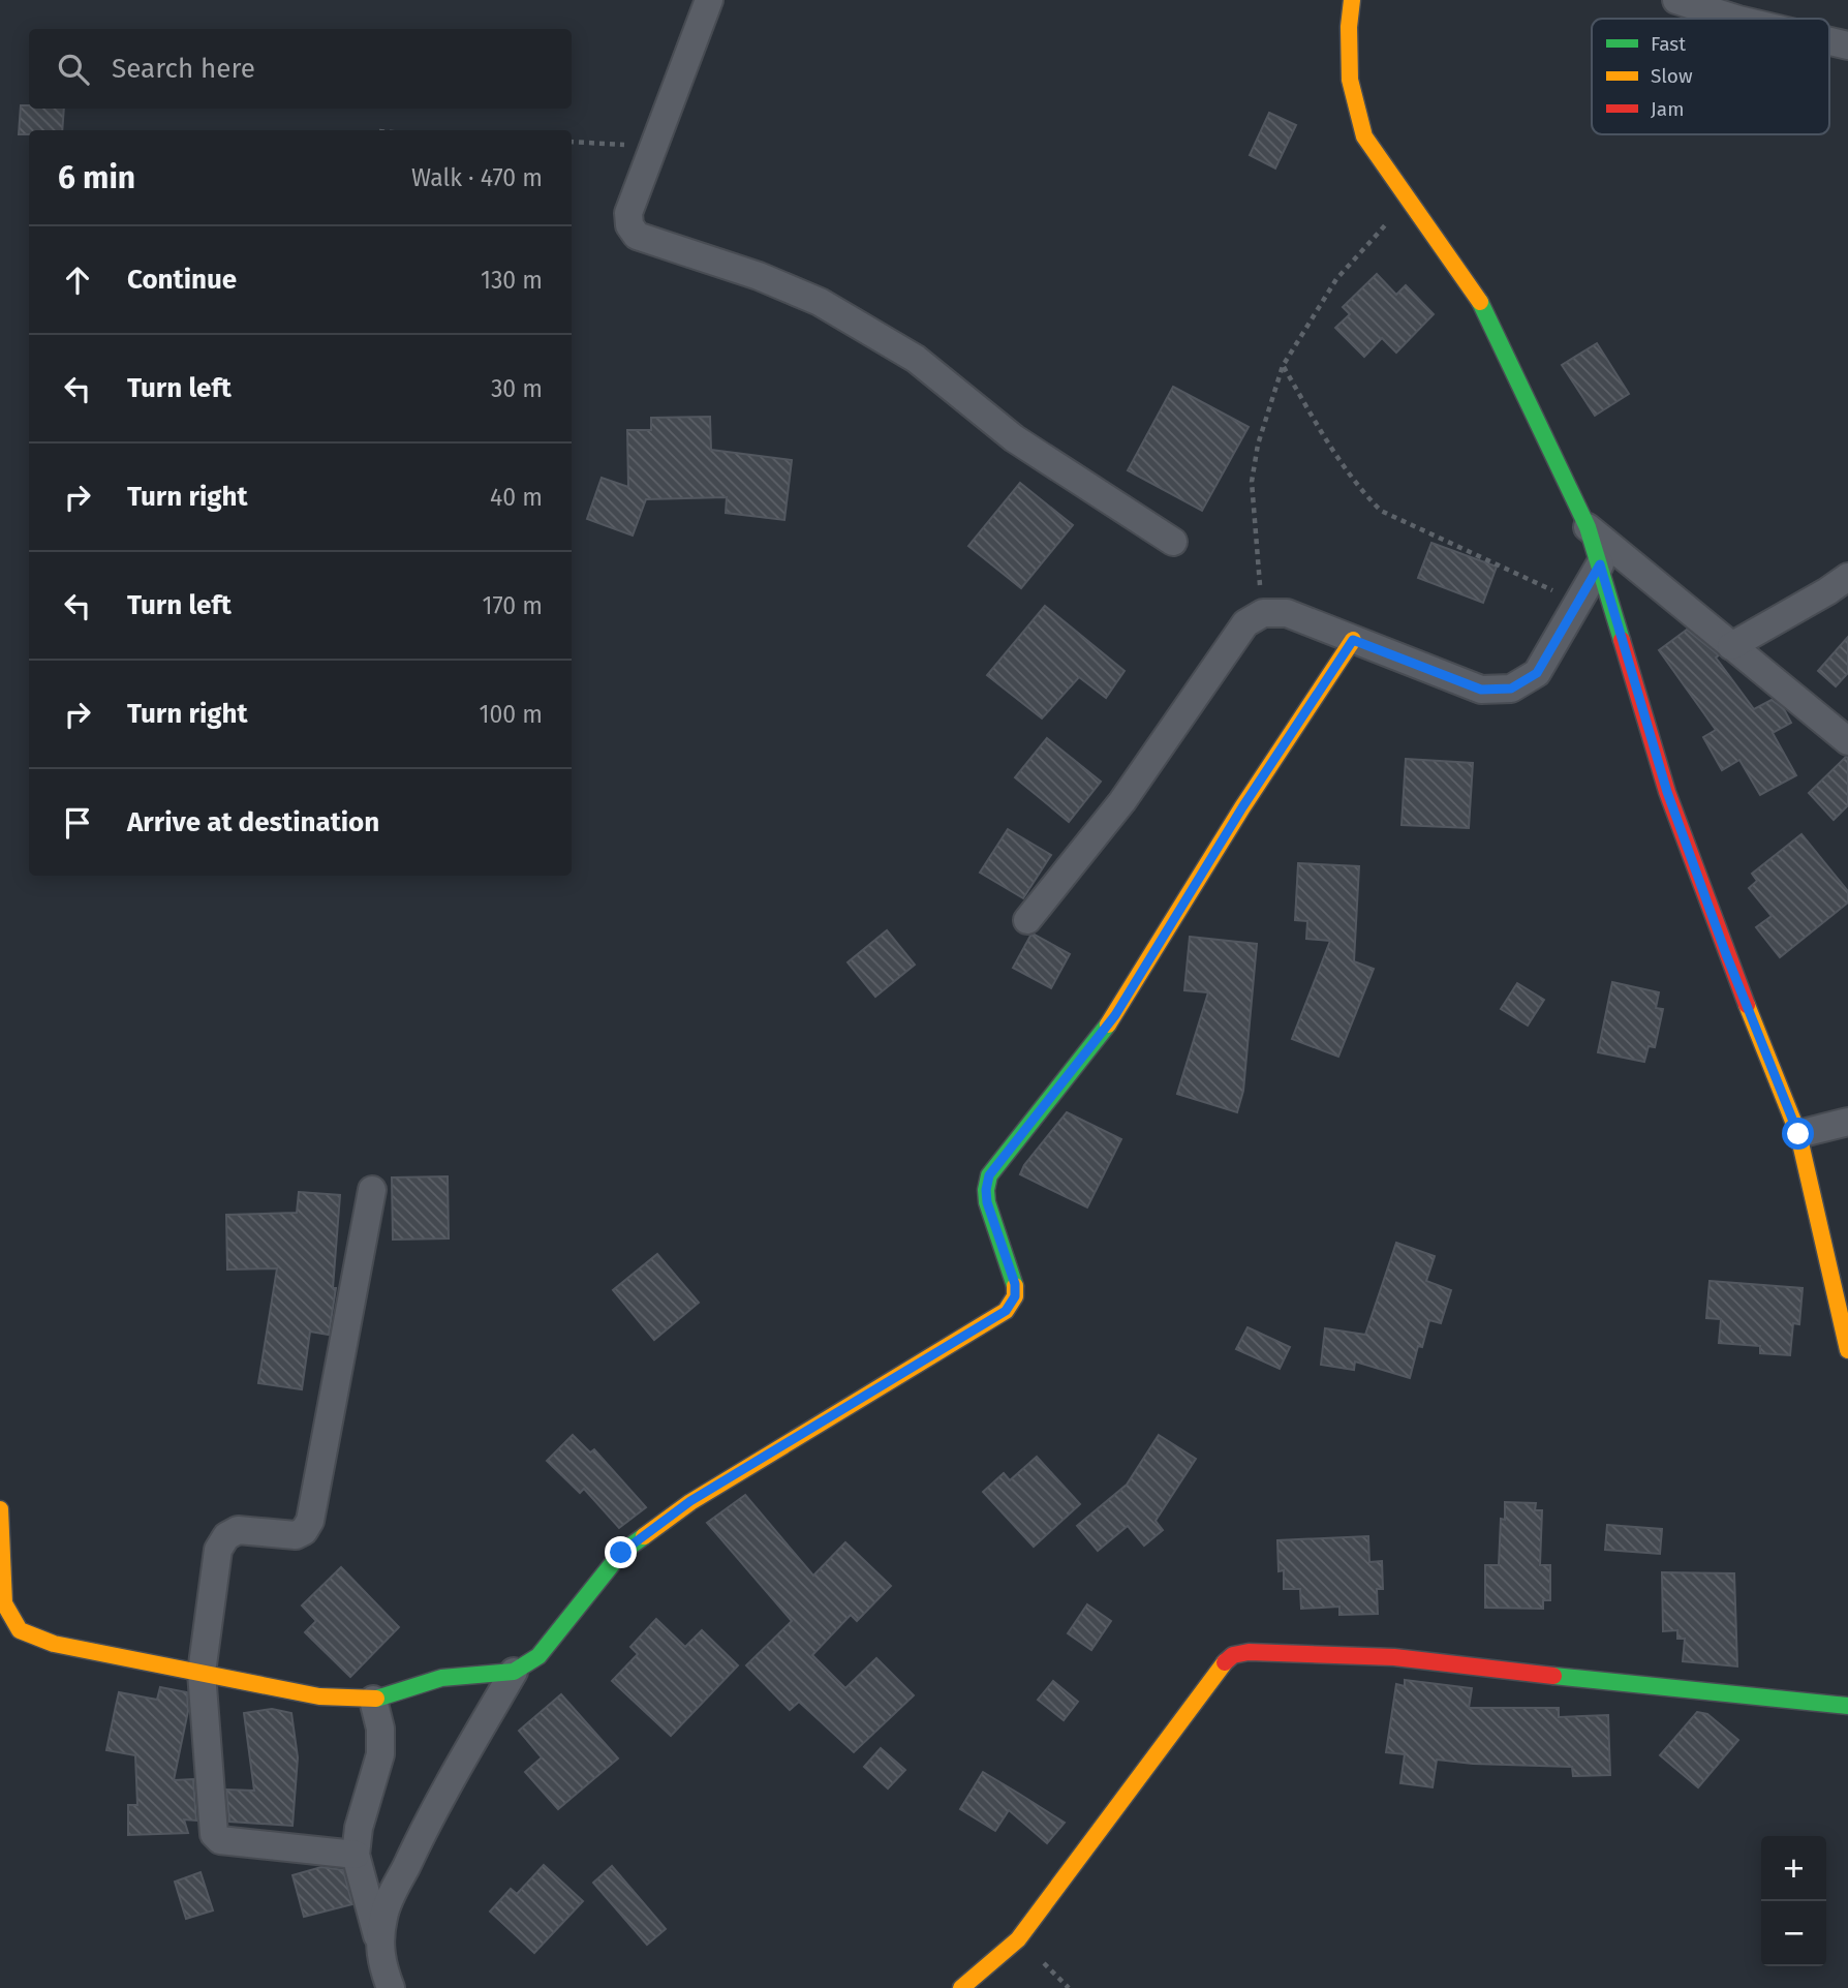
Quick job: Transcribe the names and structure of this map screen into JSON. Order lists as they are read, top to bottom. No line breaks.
{"legend":["Fast","Slow","Jam"],"page":{"search":"Search here","heading":["6 min","Walk · 470 m"],"list":[["Continue","130 m"],["Turn left","30 m"],["Turn right","40 m"],["Turn left","170 m"],["Turn right","100 m"],"Arrive at destination"],"map_buttons":["+","−"]}}
